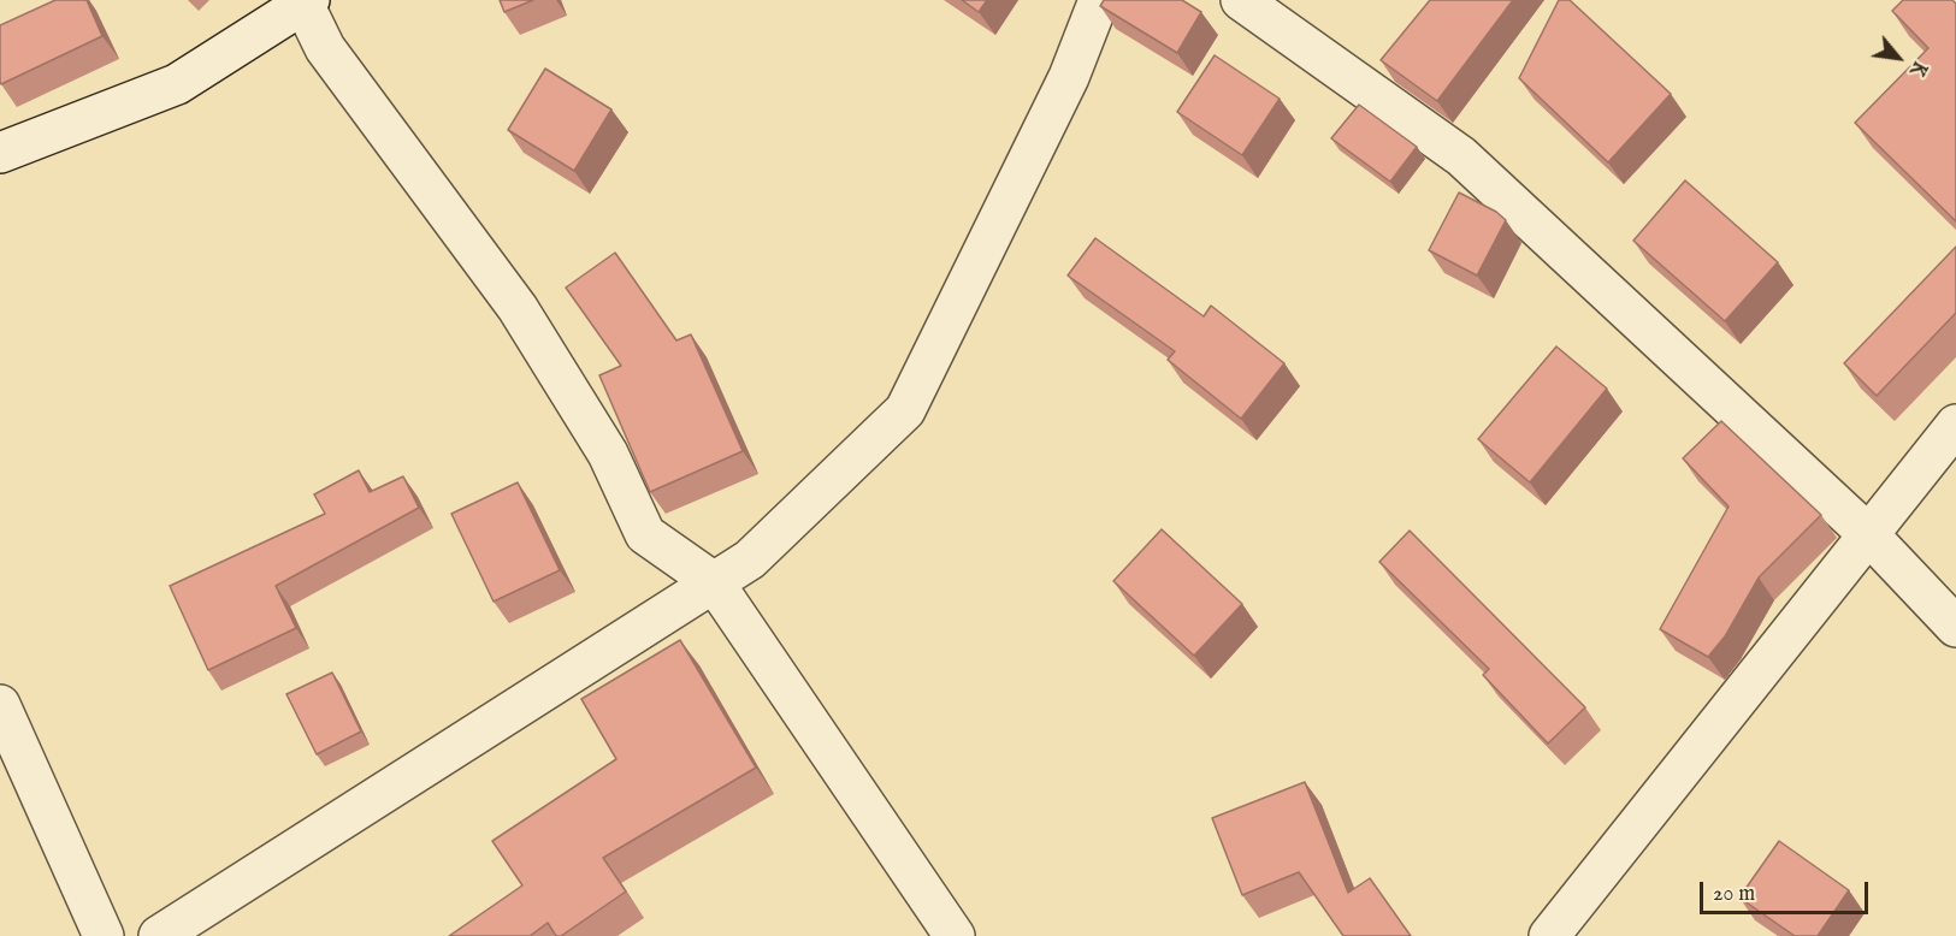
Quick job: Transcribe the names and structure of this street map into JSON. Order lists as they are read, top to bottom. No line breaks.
{"scale_bar":"20 m","north":"bottom right"}
